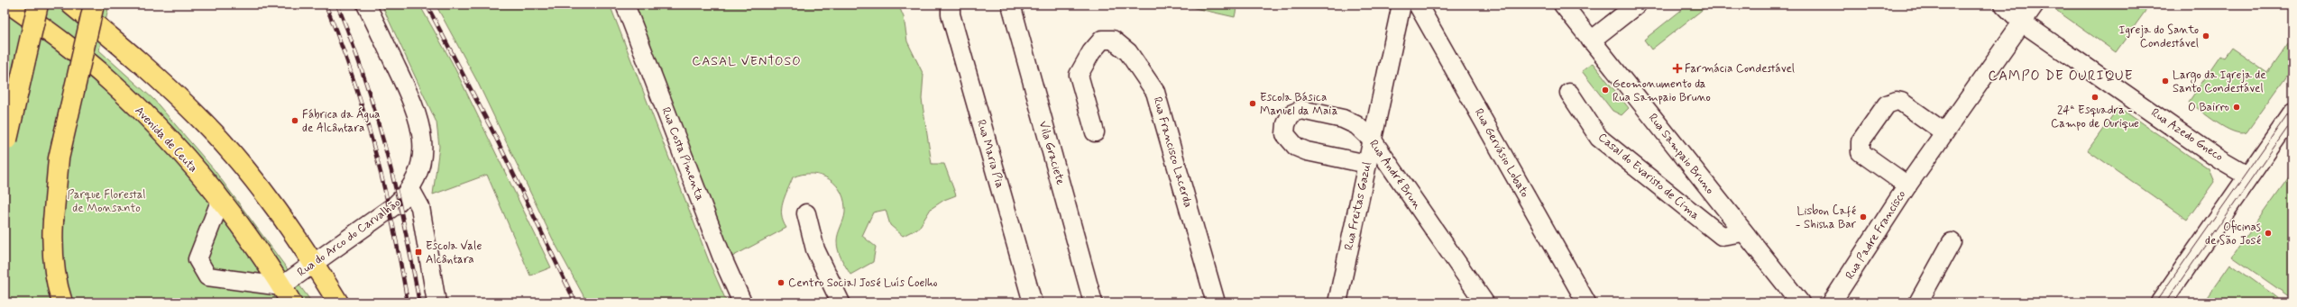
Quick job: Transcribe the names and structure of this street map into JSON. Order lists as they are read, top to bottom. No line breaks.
{"streets":{"highway":["Avenida de Ceuta"],"street":["Rua Azedo Gneco","Rua Francisco Lacerda","Vila Graciete","Rua Gervásio Lobato","Rua Costa Pimenta","Rua Maria Pia","Rua Sampaio Bruno","Rua André Brun","Casal do Evaristo de Cima","Rua Freitas Gazul","Rua Padre Francisco","Rua do Arco do Carvalhão"]},"crossings":[["Rua Azedo Gneco","Rua Padre Francisco"],["Avenida de Ceuta","Rua do Arco do Carvalhão"],["Rua Sampaio Bruno","Casal do Evaristo de Cima"],["Rua André Brun","Rua Freitas Gazul"]],"districts":["CASAL VENTOSO","CAMPO DE OURIQUE"],"parks":["Parque Florestal de Monsanto"],"places":{"other":["Igreja do Santo Condestável","Largo da Igreja de Santo Condestável","Geomonumento da Rua Sampaio Bruno","24ª Esquadra - Campo de Ourique","Escola Básica Manuel da Maia","O Bairro","Fábrica da Água de Alcântara","Lisbon Café - Shisha Bar","Oficinas de São José","Centro Social José Luís Coelho"],"health":["Farmácia Condestável"],"transit":["Escola Vale Alcântara"]}}
